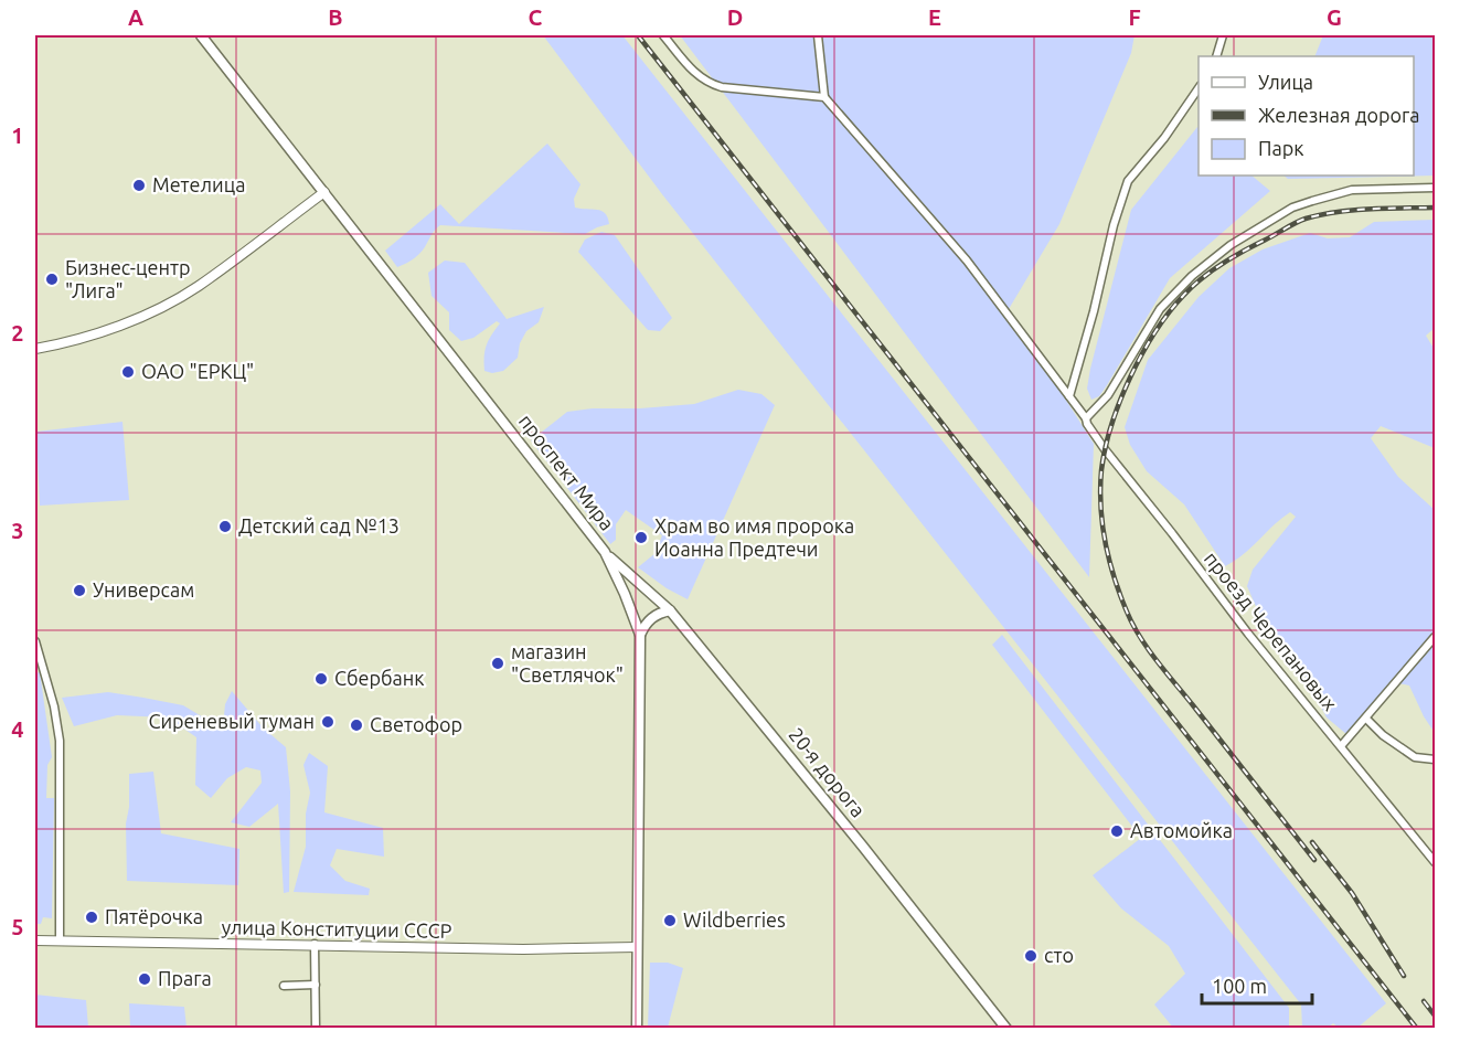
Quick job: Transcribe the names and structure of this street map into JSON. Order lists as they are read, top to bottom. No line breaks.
{"streets":{"main road":["проспект Мира","20-я дорога"],"street":["проезд Черепановых","улица Конституции СССР"]},"crossings":[["проспект Мира","20-я дорога"],["проспект Мира","улица Конституции СССР"]],"places":["Метелица","Бизнес-центр \"Лига\"","ОАО \"ЕРКЦ\"","Детский сад №13","Храм во имя пророка Иоанна Предтечи","Универсам","магазин \"Светлячок\"","Сбербанк","Сиреневый туман","Светофор","Автомойка","Пятёрочка","Wildberries","сто","Прага"],"legend":["Улица","Железная дорога","Парк"],"scale_bar":"100 m","grid":{"columns":["A","B","C","D","E","F","G"],"rows":["1","2","3","4","5"]}}
